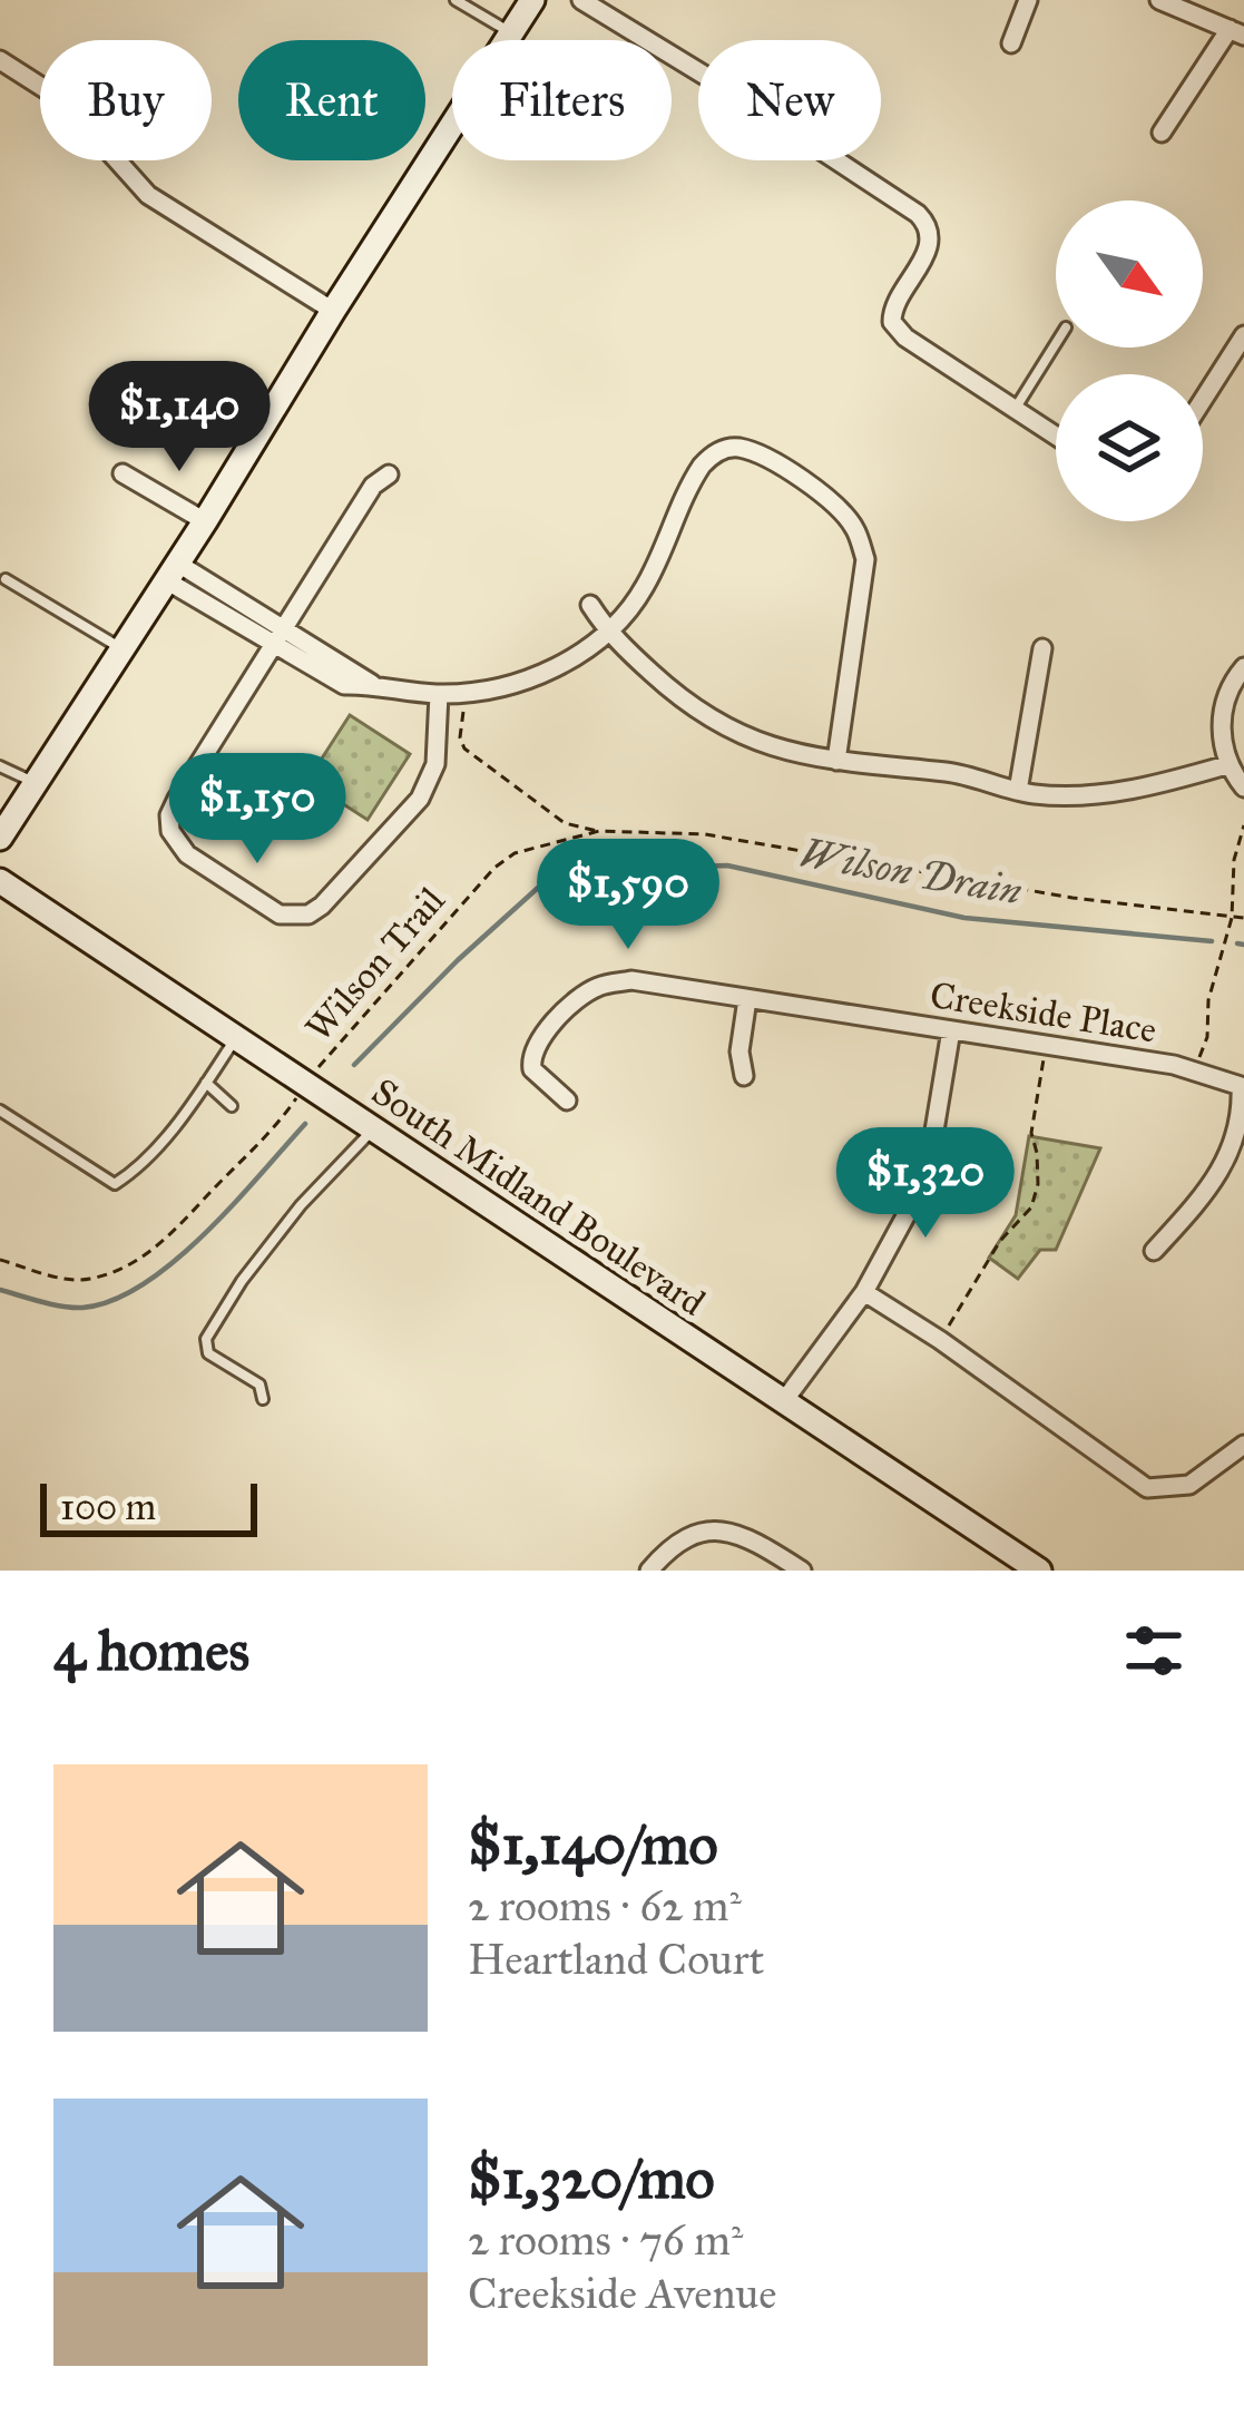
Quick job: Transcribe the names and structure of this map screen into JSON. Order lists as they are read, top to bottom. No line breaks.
{"streets":{"main road":["South Midland Boulevard"],"street":["Creekside Place"],"path":["Wilson Trail"]},"water":["Wilson Drain"],"scale_bar":"100 m","north":"bottom right","page":{"chip":["Buy","Rent","Filters","New"],"price":["$1,140","$1,150","$1,590","$1,320"],"scale":"100 m","heading":"4 homes","list":[{"name":"$1,140/mo","note":"2 rooms · 62 m² · Heartland Court"},{"name":"$1,320/mo","note":"2 rooms · 76 m² · Creekside Avenue"}]}}
